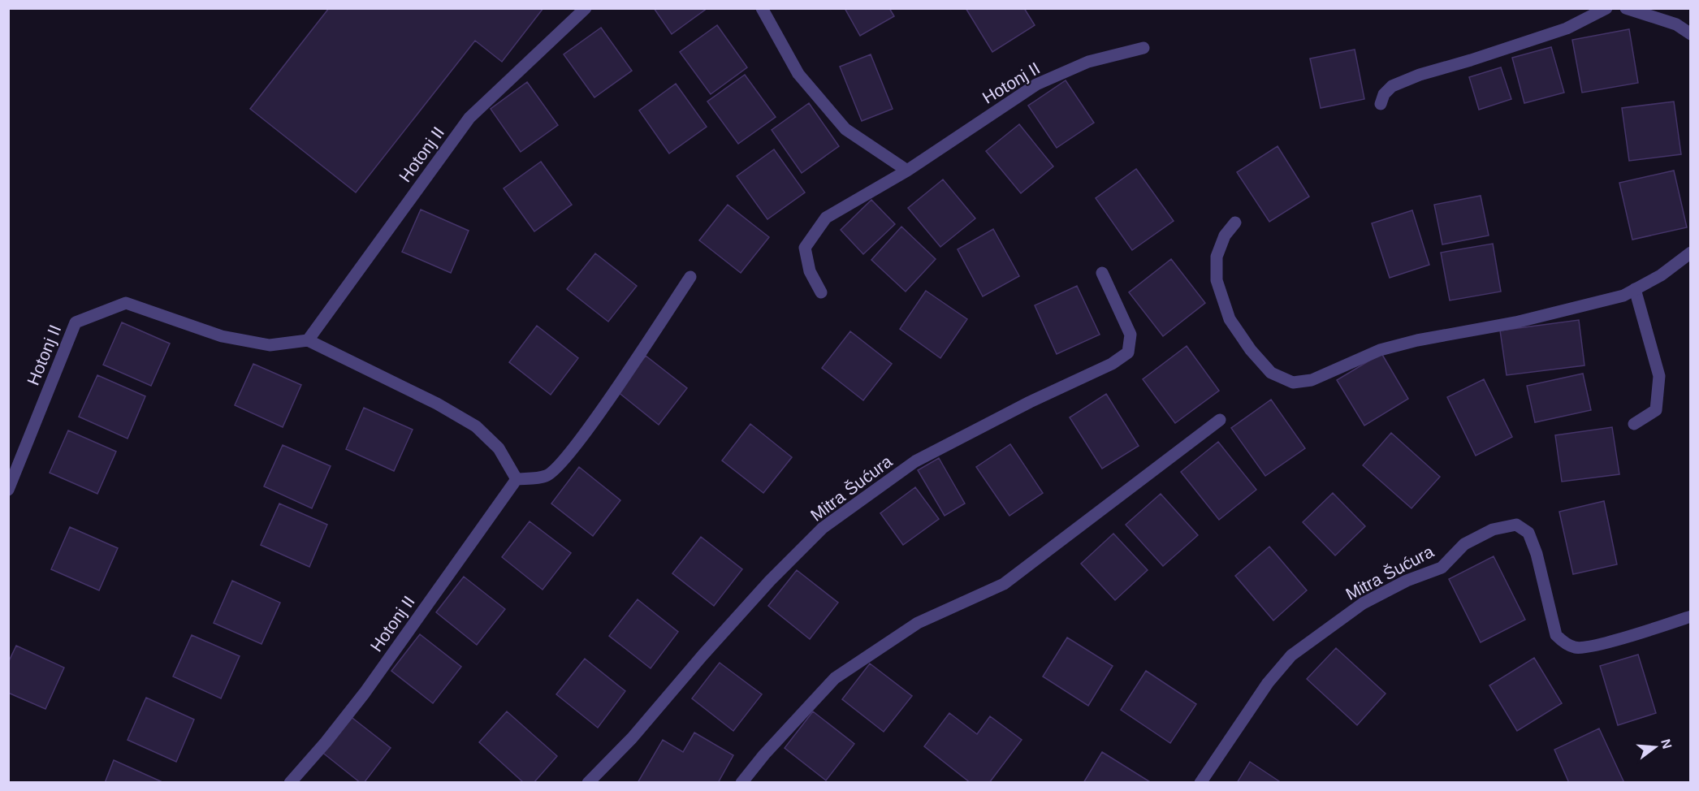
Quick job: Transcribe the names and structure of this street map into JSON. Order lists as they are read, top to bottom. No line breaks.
{"streets":{"street":["Hotonj II","Mitra Šućura"]},"north":"right"}
